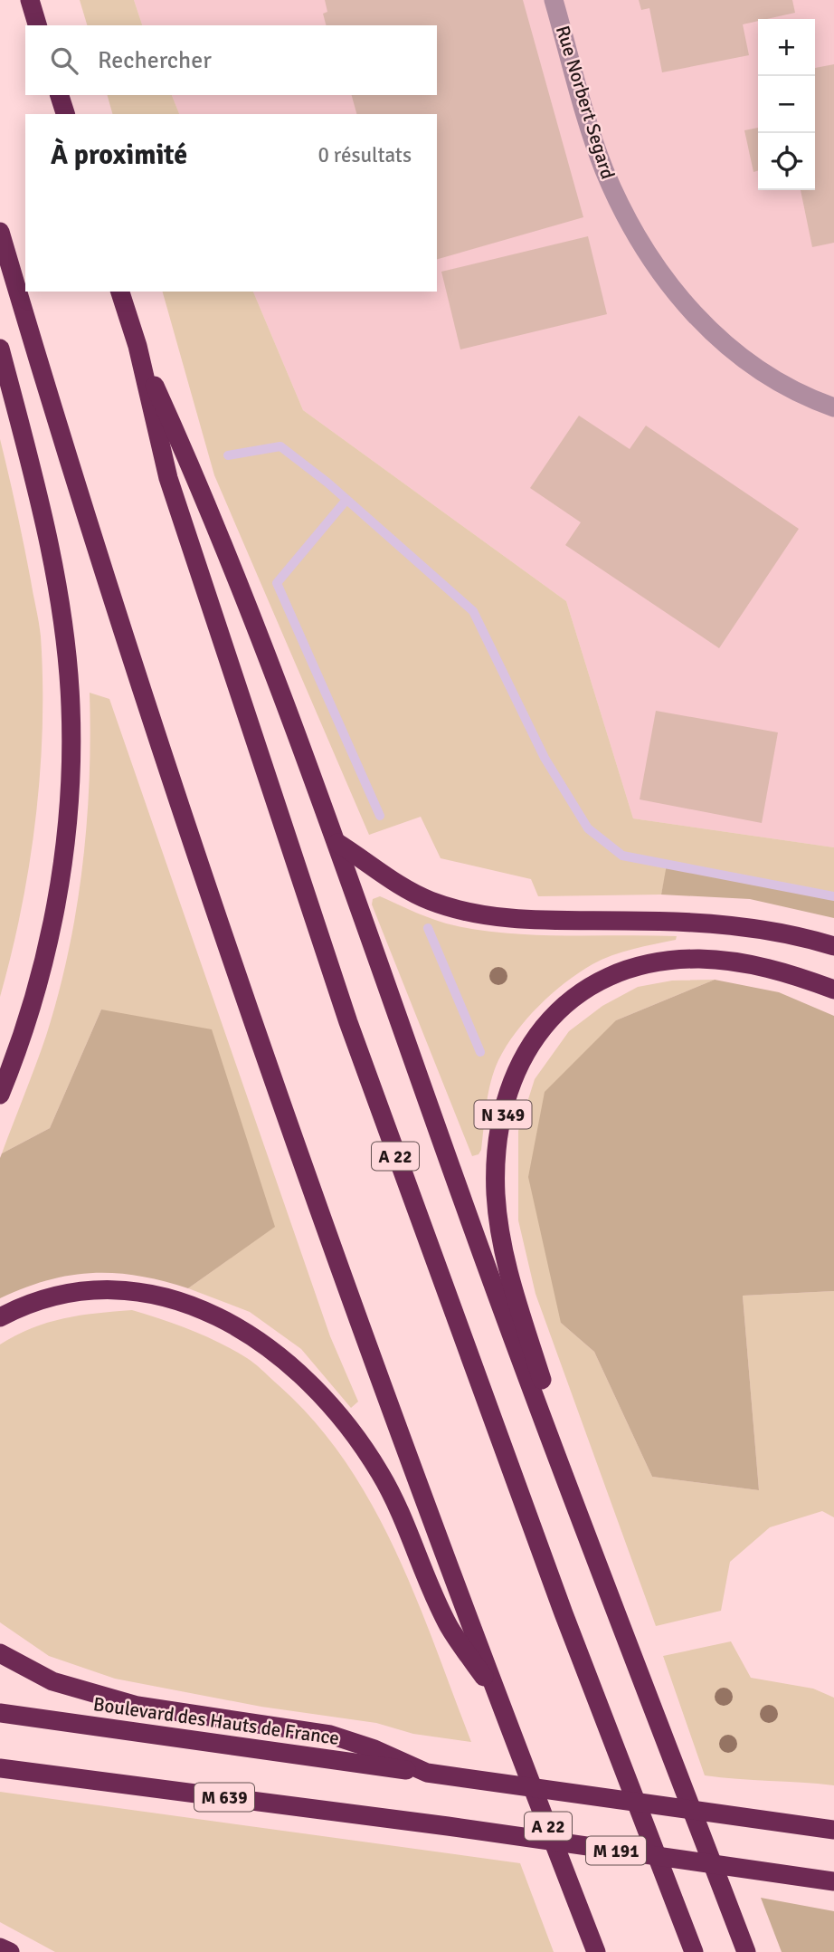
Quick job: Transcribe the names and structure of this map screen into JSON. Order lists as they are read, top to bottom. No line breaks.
{"streets":{"highway":["N 349","A 22","Boulevard des Hauts de France","M 639","M 191"],"street":["Rue Norbert Segard"]},"crossings":[["M 639","M 191"]],"page":{"map_buttons":["+","−"],"search":"Rechercher","heading":["À proximité","0 résultats"]}}
